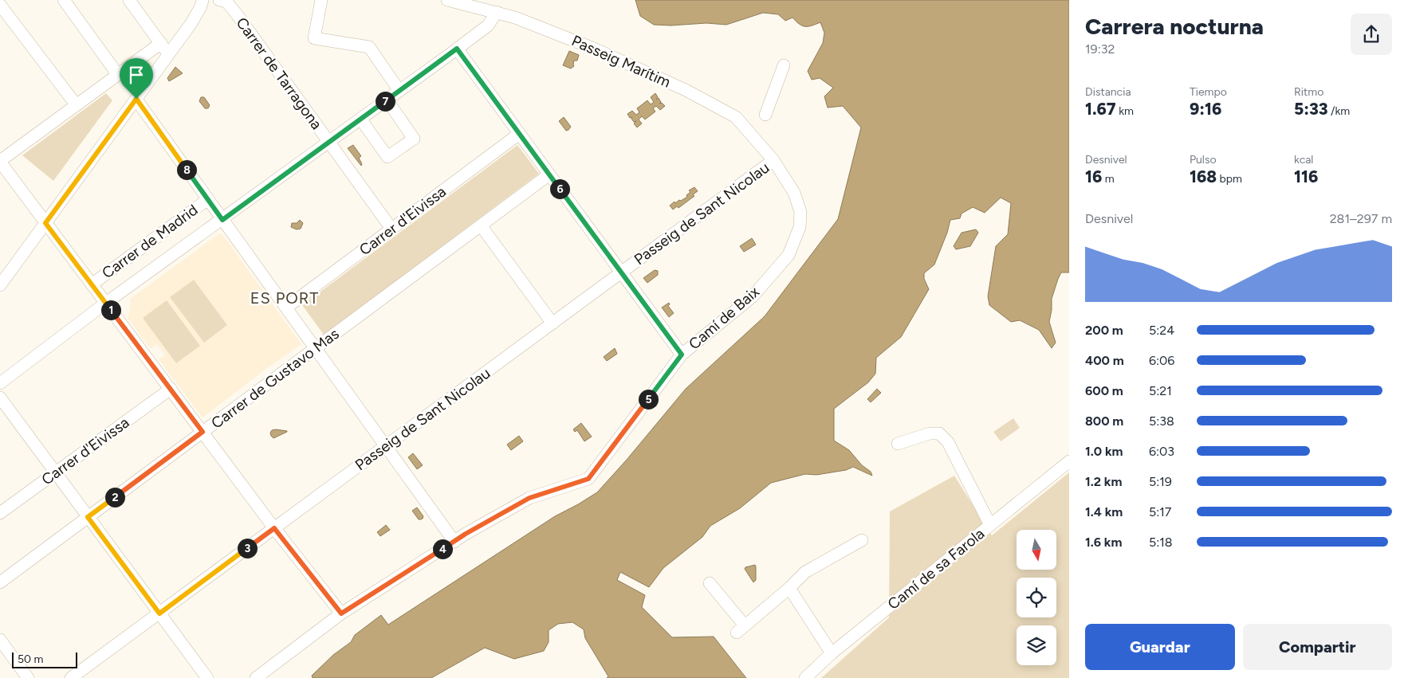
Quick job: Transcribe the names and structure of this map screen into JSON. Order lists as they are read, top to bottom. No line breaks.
{"streets":{"street":["Passeig Marítim","Carrer de Tarragona","Passeig de Sant Nicolau","Carrer d'Eivissa","Carrer de Madrid","Camí de Baix","Carrer de Gustavo Mas","Camí de sa Farola"]},"crossings":[["Passeig Marítim","Passeig de Sant Nicolau"],["Passeig Marítim","Carrer de Madrid"],["Passeig Marítim","Camí de Baix"],["Carrer de Tarragona","Carrer d'Eivissa"],["Carrer de Tarragona","Carrer de Madrid"],["Passeig de Sant Nicolau","Camí de Baix"]],"districts":["ES PORT"],"scale_bar":"50 m","north":"bottom","page":{"heading":["Carrera nocturna","19:32"],"stats":[["Distancia","1.67 km"],["Tiempo","9:16"],["Ritmo","5:33 /km"],["Desnivel","16 m"],["Pulso","168 bpm"],["kcal","116"]],"pins":["7","8","6","1","5","2","3","4"],"chart":["Desnivel","281–297 m"],"list":[{"name":"200 m","note":"5:24"},{"name":"400 m","note":"6:06"},{"name":"600 m","note":"5:21"},{"name":"800 m","note":"5:38"},{"name":"1.0 km","note":"6:03"},{"name":"1.2 km","note":"5:19"},{"name":"1.4 km","note":"5:17"},{"name":"1.6 km","note":"5:18"}],"buttons":["Guardar","Compartir"],"scale":"50 m"}}
